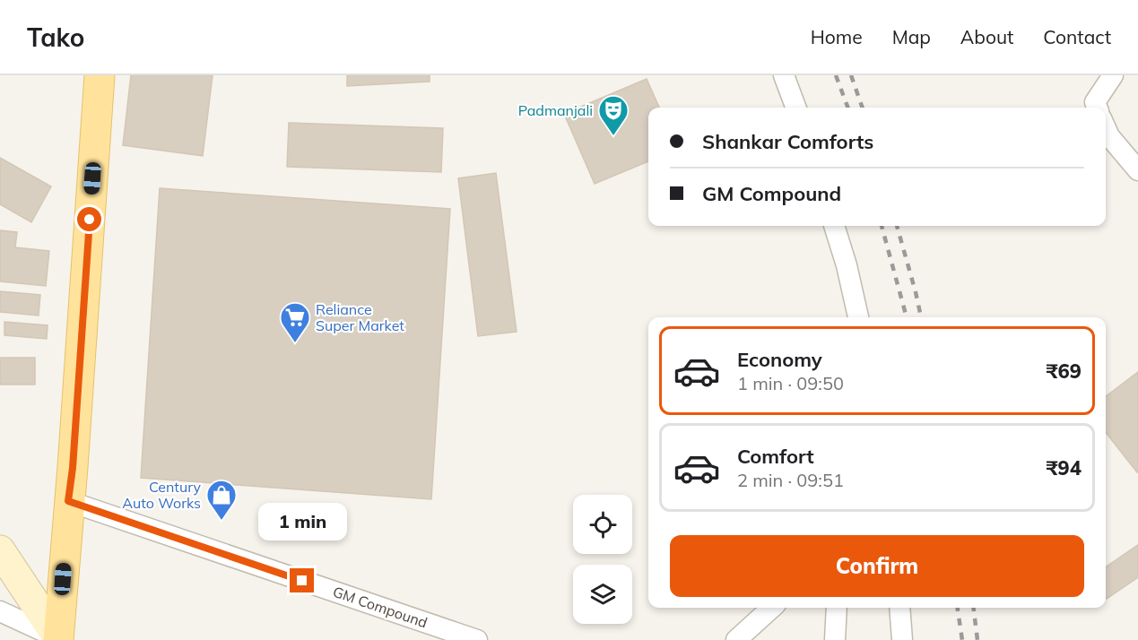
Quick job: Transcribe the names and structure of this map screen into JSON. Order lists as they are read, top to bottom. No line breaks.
{"streets":{"street":["GM Compound"]},"places":{"theatre":["Padmanjali"],"supermarket":["Reliance Super Market"],"shop":["Century Auto Works"]},"page":{"header":"Tako","nav":["Home","Map","About","Contact"],"banner":["Shankar Comforts","GM Compound"],"list":[{"name":"Economy","note":"1 min · 09:50","value":"₹69"},{"name":"Comfort","note":"2 min · 09:51","value":"₹94"}],"bubble":"1 min","buttons":"Confirm"}}
